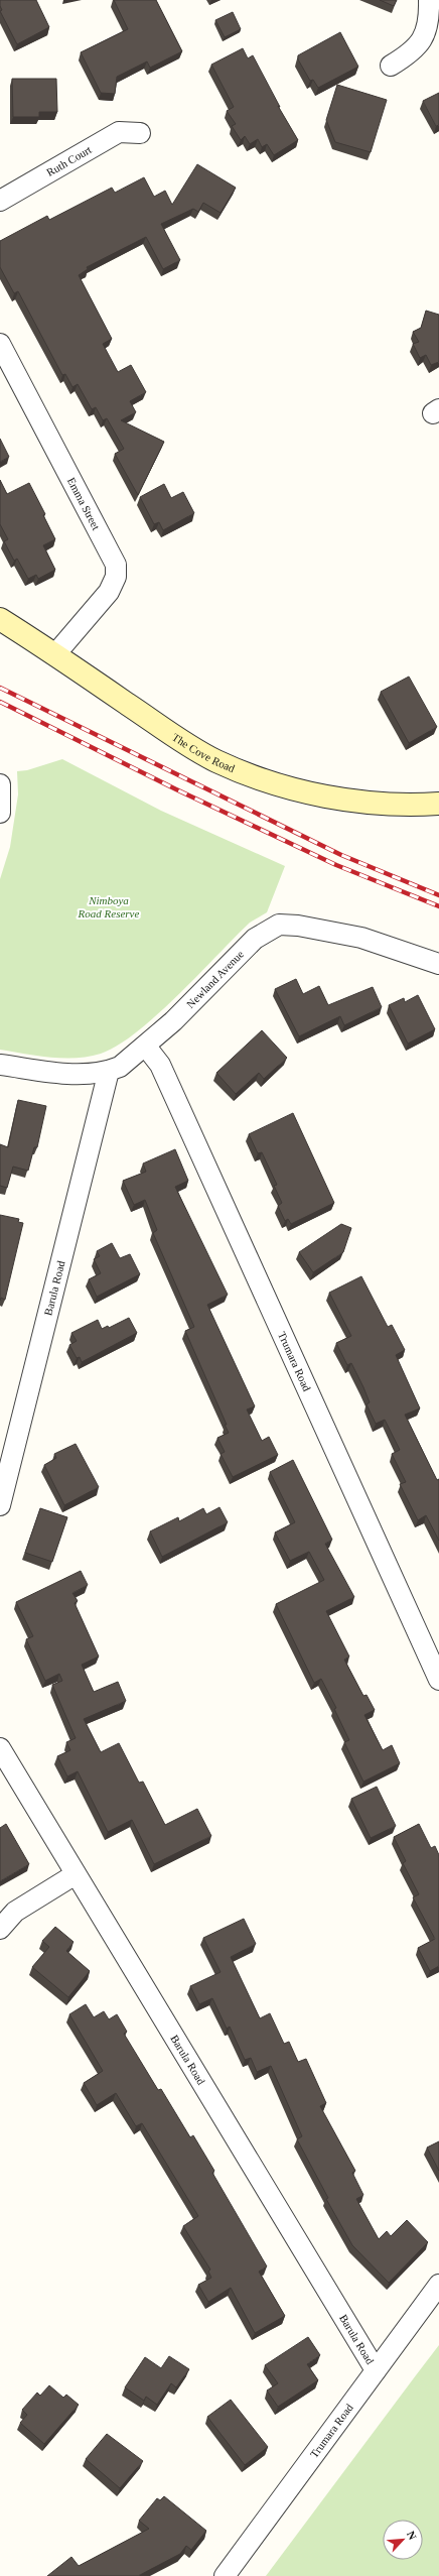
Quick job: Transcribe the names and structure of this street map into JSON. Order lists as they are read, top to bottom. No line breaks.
{"streets":{"street":["Ruth Court","Emma Street","The Cove Road","Newland Avenue","Barula Road","Trumara Road"]},"crossings":[["Emma Street","The Cove Road"],["Newland Avenue","Barula Road"],["Newland Avenue","Trumara Road"],["Barula Road","Trumara Road"]],"parks":["Nimboya Road Reserve"],"north":"top right"}
